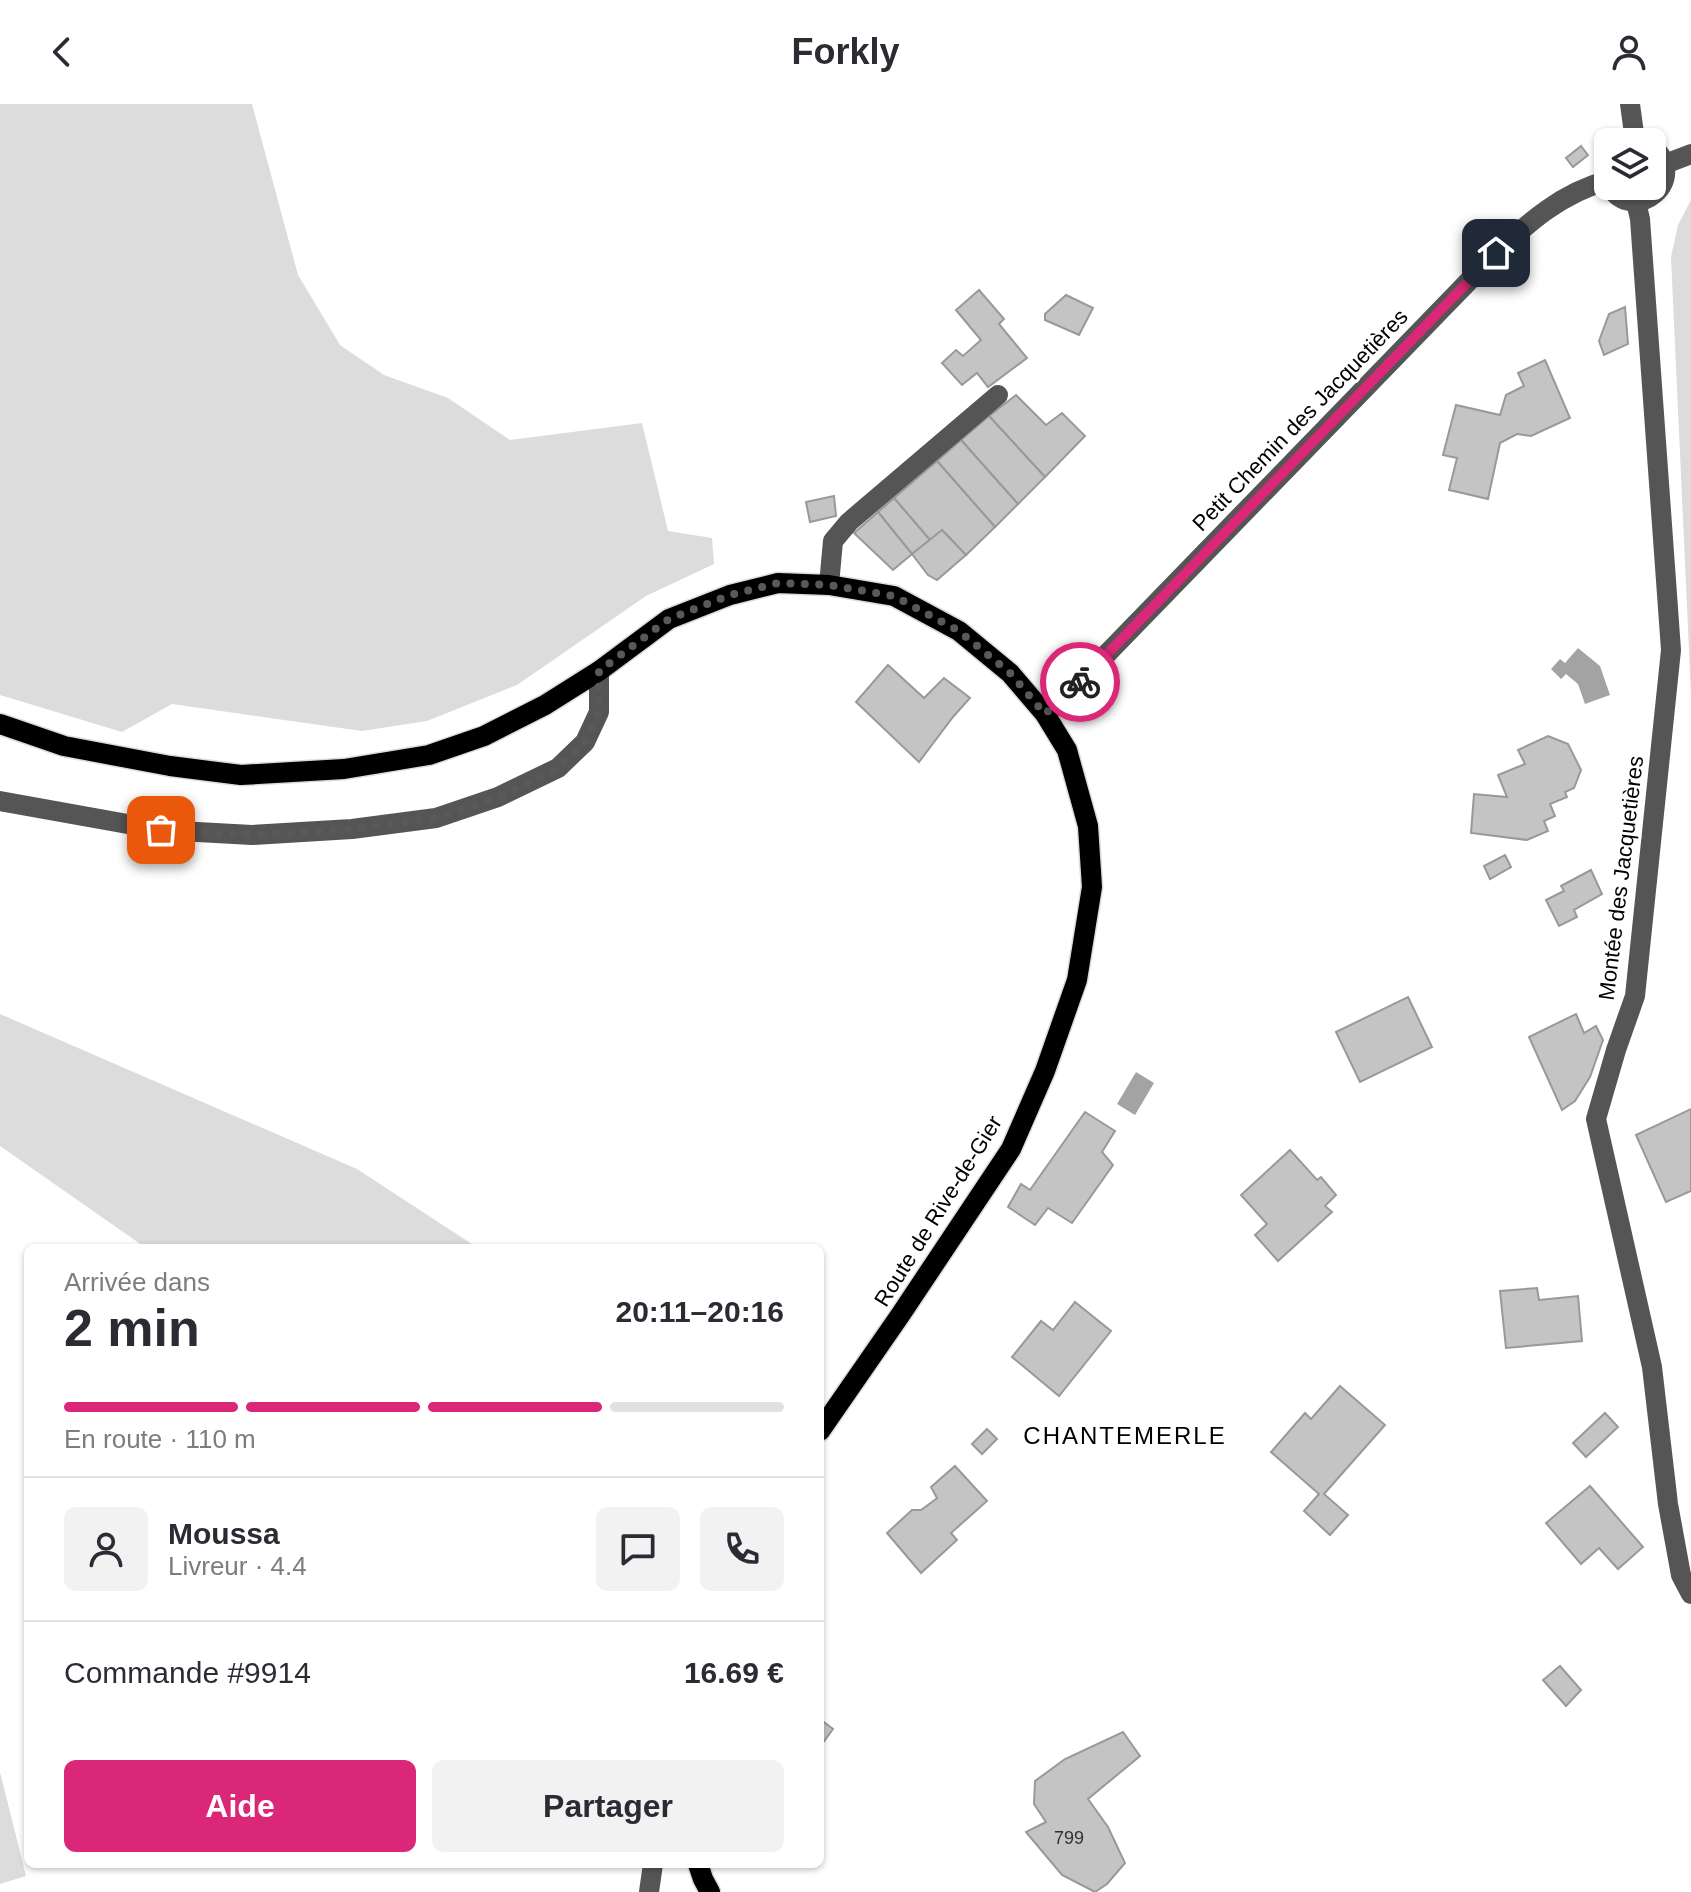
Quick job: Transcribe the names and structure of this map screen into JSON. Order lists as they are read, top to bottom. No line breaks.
{"streets":{"main road":["Route de Rive-de-Gier"],"street":["Petit Chemin des Jacquetières","Montée des Jacquetières"]},"crossings":[["Petit Chemin des Jacquetières","Route de Rive-de-Gier"]],"districts":["CHANTEMERLE"],"house_numbers":["799"],"page":{"header":"Forkly","heading":["2 min","Arrivée dans","20:11–20:16"],"panel":["Moussa","Livreur · 4.4","Commande #9914","16.69 €"],"bar":"En route · 110 m","buttons":["Aide","Partager"]}}
